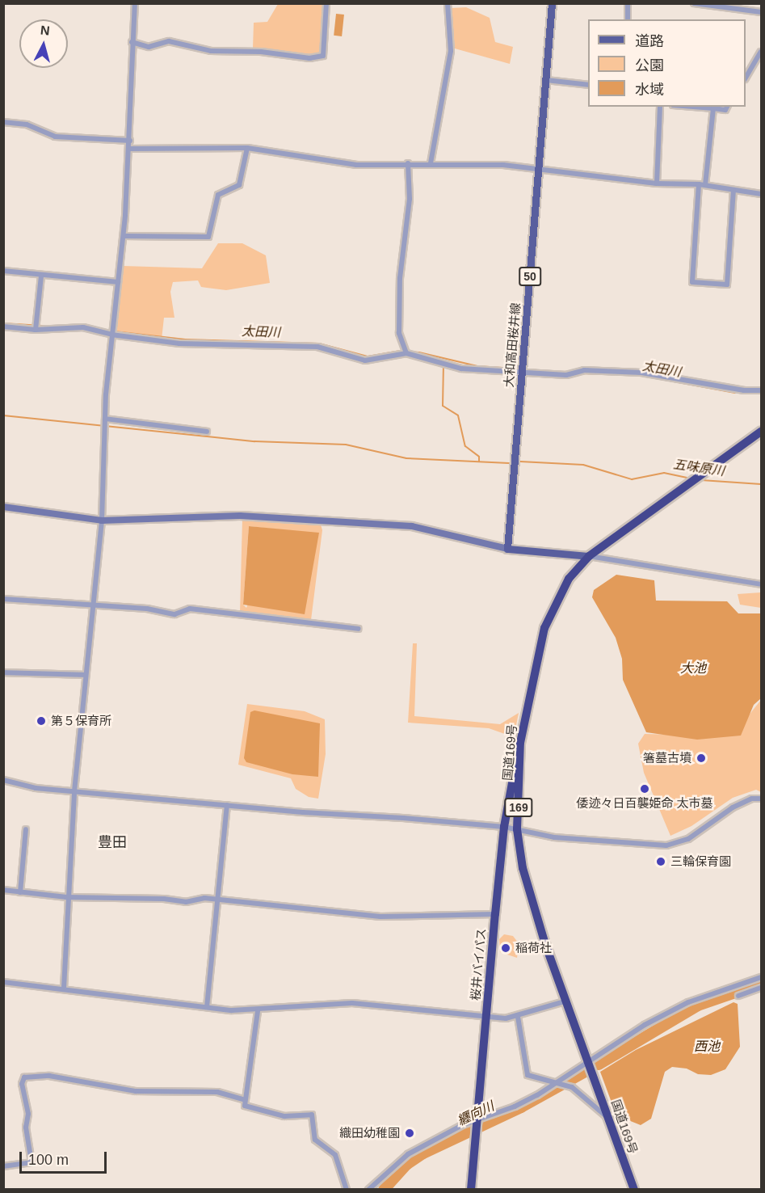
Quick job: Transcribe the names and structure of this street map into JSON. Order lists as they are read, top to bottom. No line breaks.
{"streets":{"highway":["国道169号","169","桜井バイパス"],"main road":["50","大和高田桜井線"]},"crossings":[["国道169号","桜井バイパス"]],"districts":["豊田"],"water":["太田川","五味原川","大池","西池","纒向川"],"places":["第５保育所","箸墓古墳","倭迹々日百襲姫命 太市墓","三輪保育園","稲荷社","織田幼稚園"],"legend":["道路","公園","水域"],"scale_bar":"100 m","north":"top"}
